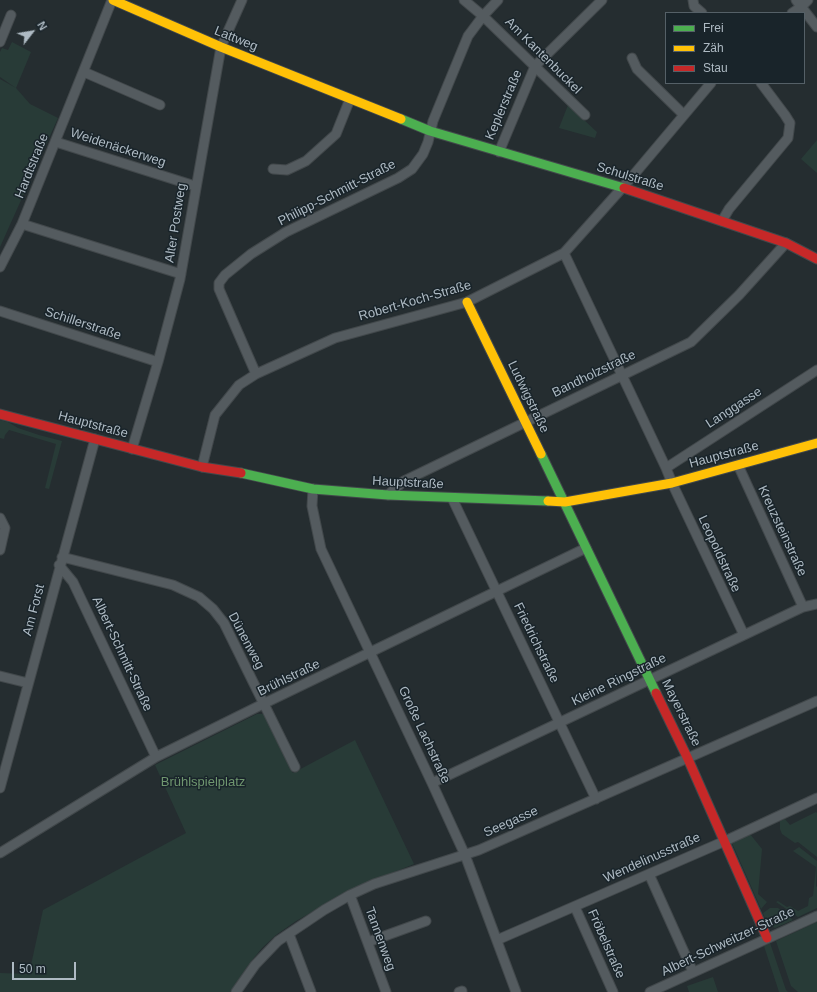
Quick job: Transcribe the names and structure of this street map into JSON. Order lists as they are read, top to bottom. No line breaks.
{"streets":{"street":["Lattweg","Am Kantenbuckel","Keplerstraße","Weidenäckerweg","Hardtstraße","Schulstraße","Philipp-Schmitt-Straße","Alter Postweg","Robert-Koch-Straße","Schillerstraße","Bandholzstraße","Ludwigstraße","Langgasse","Hauptstraße","Kreuzsteinstraße","Leopoldstraße","Am Forst","Dünenweg","Friedrichstraße","Albert-Schmitt-Straße","Brühlstraße","Kleine Ringstraße","Mayerstraße","Große Lachstraße","Seegasse","Wendelinusstraße","Tannenweg","Albert-Schweitzer-Straße","Fröbelstraße"]},"crossings":[["Lattweg","Hardtstraße"],["Lattweg","Schulstraße"],["Lattweg","Philipp-Schmitt-Straße"],["Lattweg","Alter Postweg"],["Am Kantenbuckel","Keplerstraße"],["Am Kantenbuckel","Philipp-Schmitt-Straße"],["Keplerstraße","Schulstraße"],["Weidenäckerweg","Hardtstraße"],["Weidenäckerweg","Alter Postweg"],["Schulstraße","Philipp-Schmitt-Straße"],["Schulstraße","Robert-Koch-Straße"],["Schulstraße","Bandholzstraße"],["Philipp-Schmitt-Straße","Robert-Koch-Straße"],["Alter Postweg","Schillerstraße"],["Alter Postweg","Hauptstraße"],["Robert-Koch-Straße","Ludwigstraße"],["Robert-Koch-Straße","Hauptstraße"],["Robert-Koch-Straße","Leopoldstraße"],["Bandholzstraße","Ludwigstraße"],["Bandholzstraße","Hauptstraße"],["Bandholzstraße","Leopoldstraße"],["Ludwigstraße","Hauptstraße"],["Ludwigstraße","Mayerstraße"],["Langgasse","Leopoldstraße"],["Hauptstraße","Kreuzsteinstraße"],["Hauptstraße","Leopoldstraße"],["Hauptstraße","Am Forst"],["Hauptstraße","Friedrichstraße"],["Hauptstraße","Mayerstraße"],["Hauptstraße","Große Lachstraße"],["Kreuzsteinstraße","Kleine Ringstraße"],["Leopoldstraße","Kleine Ringstraße"],["Am Forst","Dünenweg"],["Am Forst","Albert-Schmitt-Straße"],["Dünenweg","Albert-Schmitt-Straße"],["Dünenweg","Brühlstraße"],["Friedrichstraße","Brühlstraße"],["Friedrichstraße","Kleine Ringstraße"],["Friedrichstraße","Seegasse"],["Albert-Schmitt-Straße","Brühlstraße"],["Brühlstraße","Mayerstraße"],["Brühlstraße","Große Lachstraße"],["Kleine Ringstraße","Mayerstraße"],["Kleine Ringstraße","Große Lachstraße"],["Mayerstraße","Seegasse"],["Mayerstraße","Wendelinusstraße"],["Mayerstraße","Albert-Schweitzer-Straße"],["Große Lachstraße","Seegasse"],["Große Lachstraße","Wendelinusstraße"],["Seegasse","Tannenweg"],["Wendelinusstraße","Fröbelstraße"]],"parks":["Brühlspielplatz"],"legend":["Frei","Zäh","Stau"],"scale_bar":"50 m","north":"top right"}
